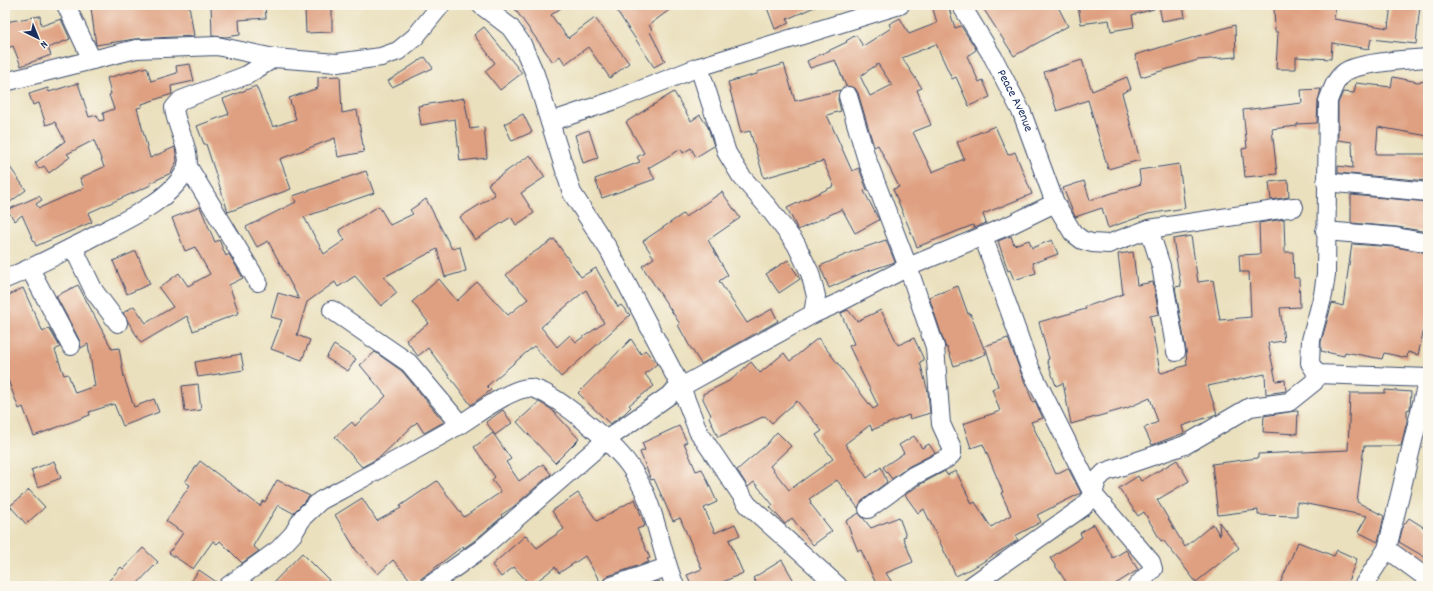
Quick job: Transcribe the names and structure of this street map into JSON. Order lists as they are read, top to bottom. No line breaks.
{"streets":{"street":["Peace Avenue"]},"north":"bottom right"}
